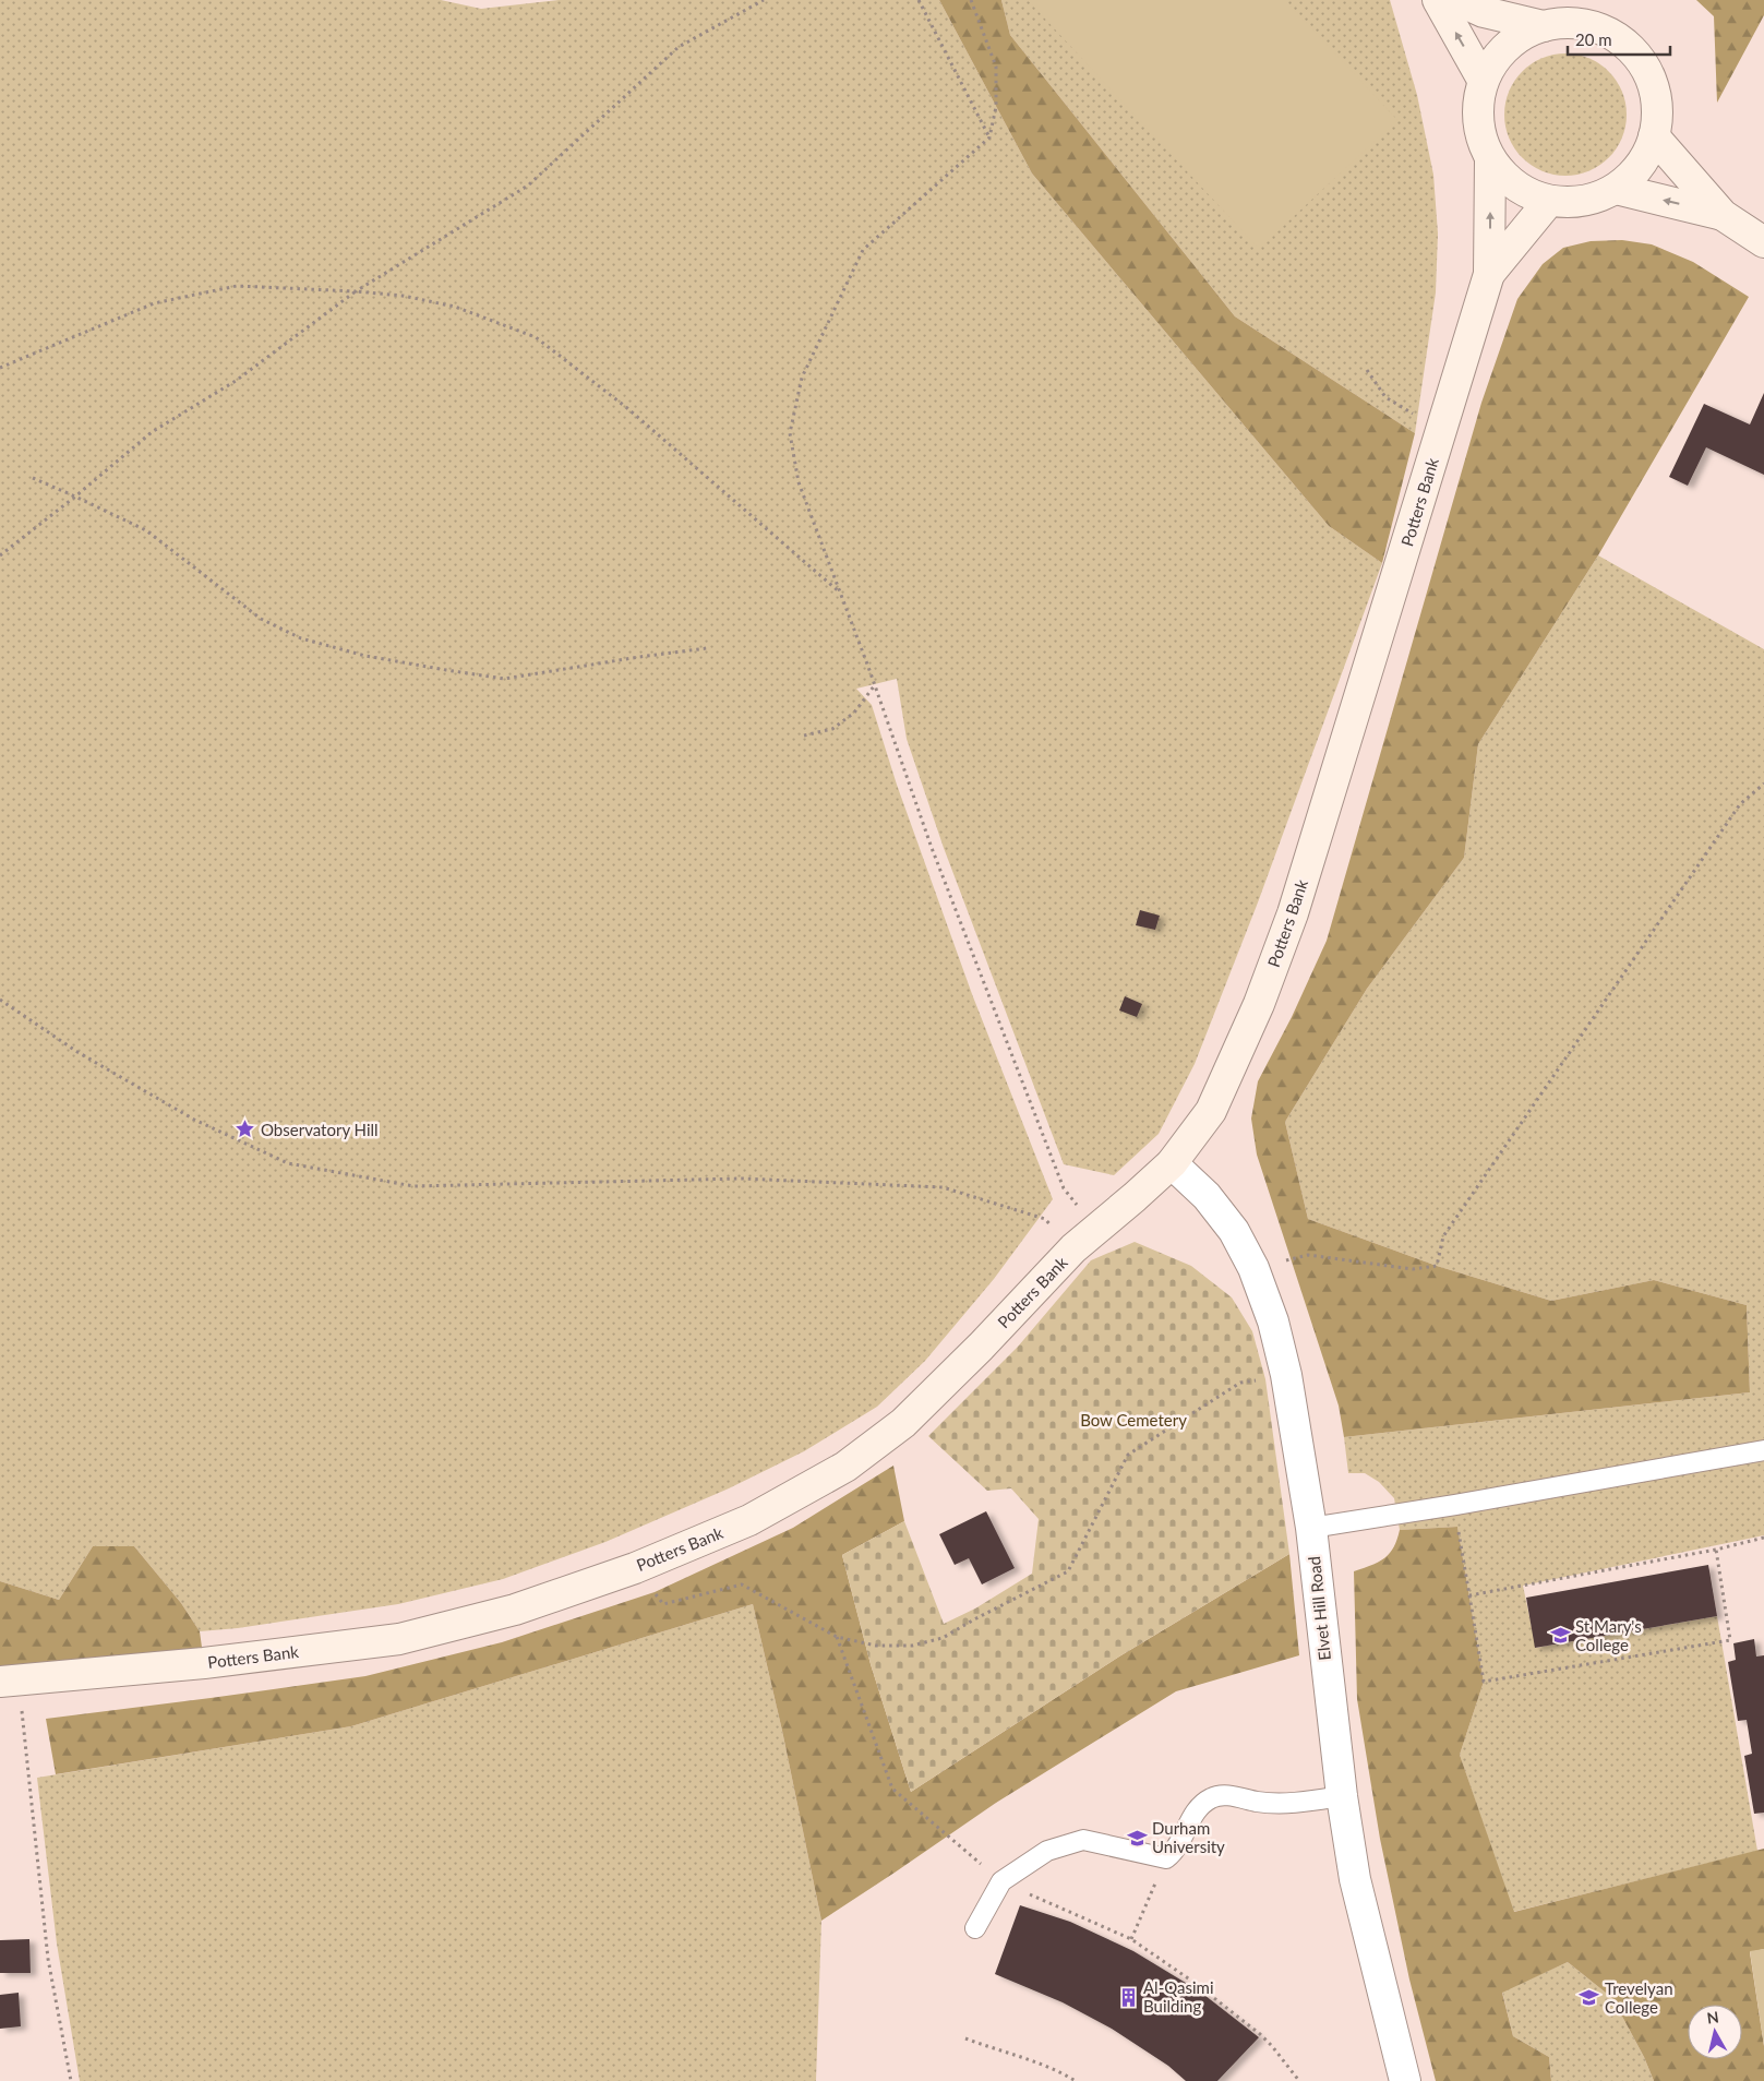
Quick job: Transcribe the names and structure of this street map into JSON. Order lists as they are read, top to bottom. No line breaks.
{"streets":{"street":["Potters Bank","Elvet Hill Road"]},"crossings":[["Potters Bank","Elvet Hill Road"]],"parks":["Bow Cemetery"],"places":{"place":["Observatory Hill"],"school or university":["St Mary's College","Durham University","Trevelyan College"],"building":["Al-Qasimi Building"]},"scale_bar":"20 m","north":"top"}
